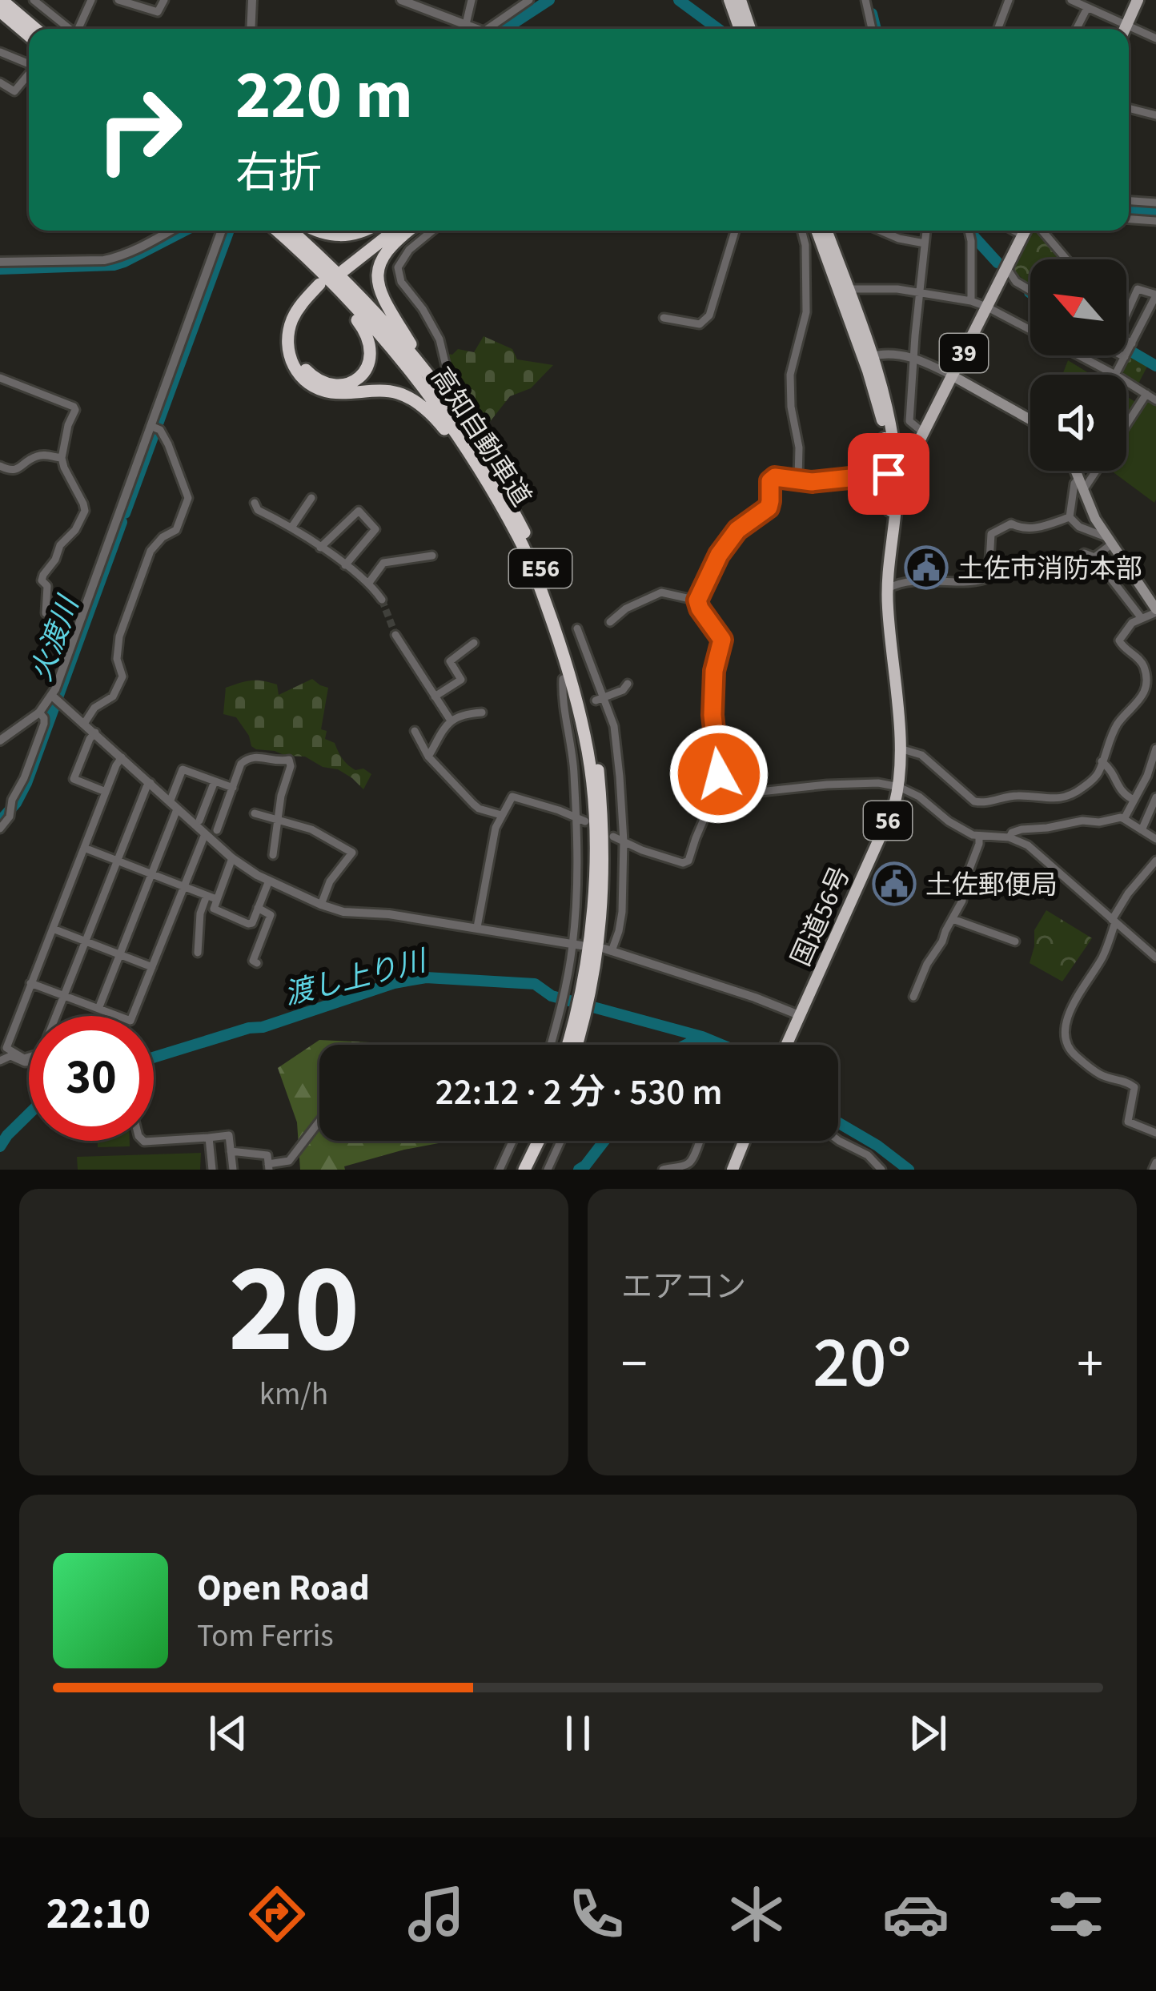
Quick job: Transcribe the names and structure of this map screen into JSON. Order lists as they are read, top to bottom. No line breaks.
{"streets":{"highway":["高知自動車道","E56","56","国道56号"],"main road":["39"]},"crossings":[["39","56"],["39","国道56号"],["56","国道56号"]],"water":["火渡川","渡し上り川"],"places":{"public building":["土佐市消防本部","土佐郵便局"]},"north":"top left","page":{"turn":["220 m","右折"],"limit":"30","trip":"22:12 · 2 分 · 530 m","tile":[["20","km/h"],"エアコン"],"heat":["−","20°","+"],"song":["Open Road","Tom Ferris"],"tabs":"22:10"}}
